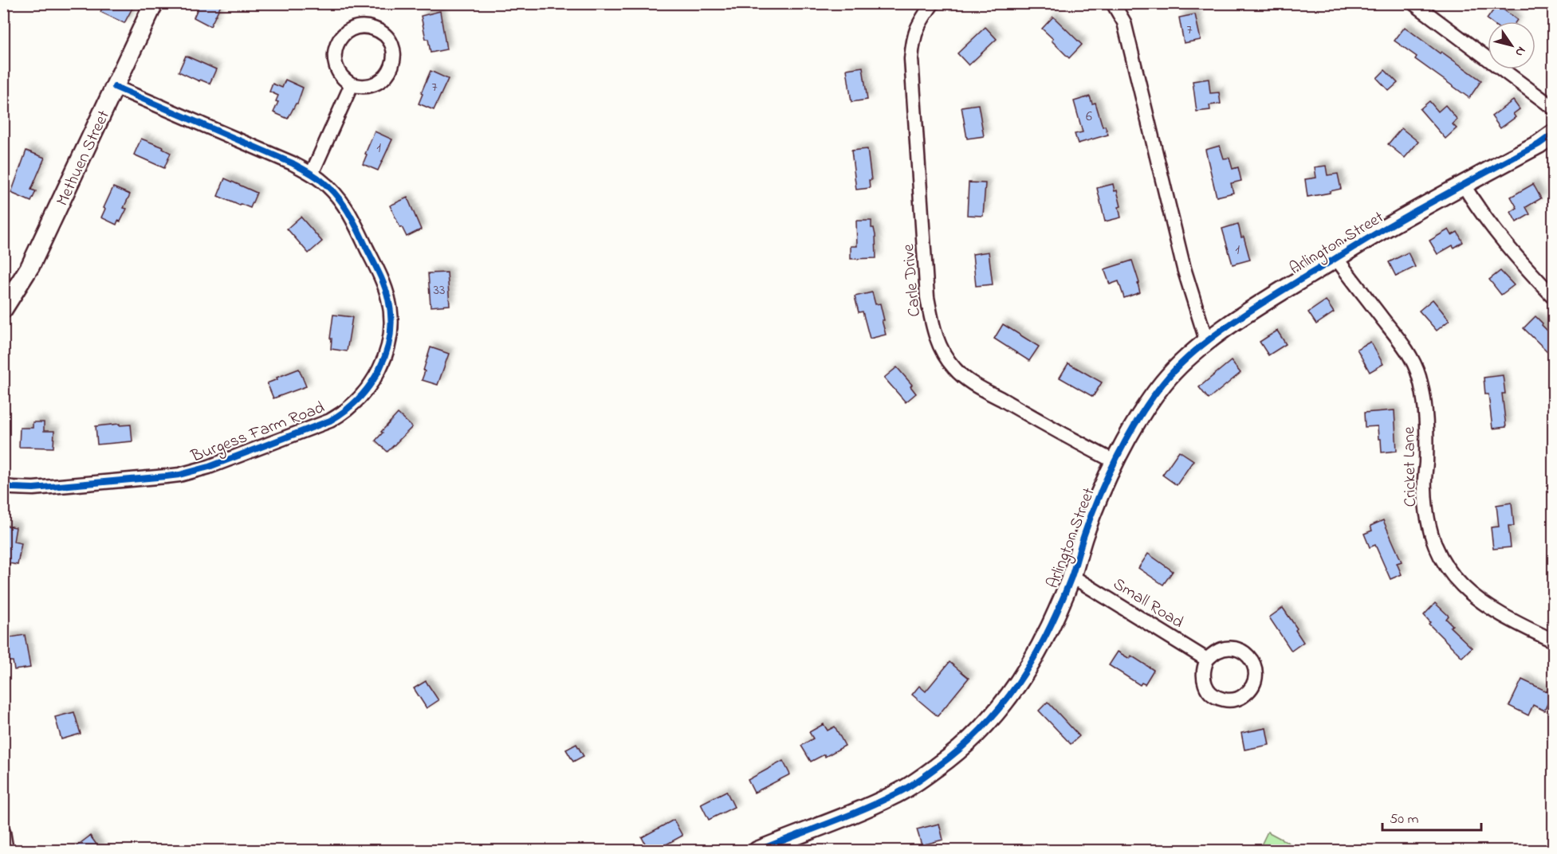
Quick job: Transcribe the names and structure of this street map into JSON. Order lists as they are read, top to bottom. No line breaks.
{"streets":{"street":["Methuen Street","Arlington Street","Carle Drive","Burgess Farm Road","Cricket Lane","Small Road"]},"crossings":[["Methuen Street","Burgess Farm Road"],["Arlington Street","Carle Drive"],["Arlington Street","Cricket Lane"],["Arlington Street","Small Road"]],"house_numbers":["7","7","6","1","1","33"],"scale_bar":"50 m","north":"bottom right"}
